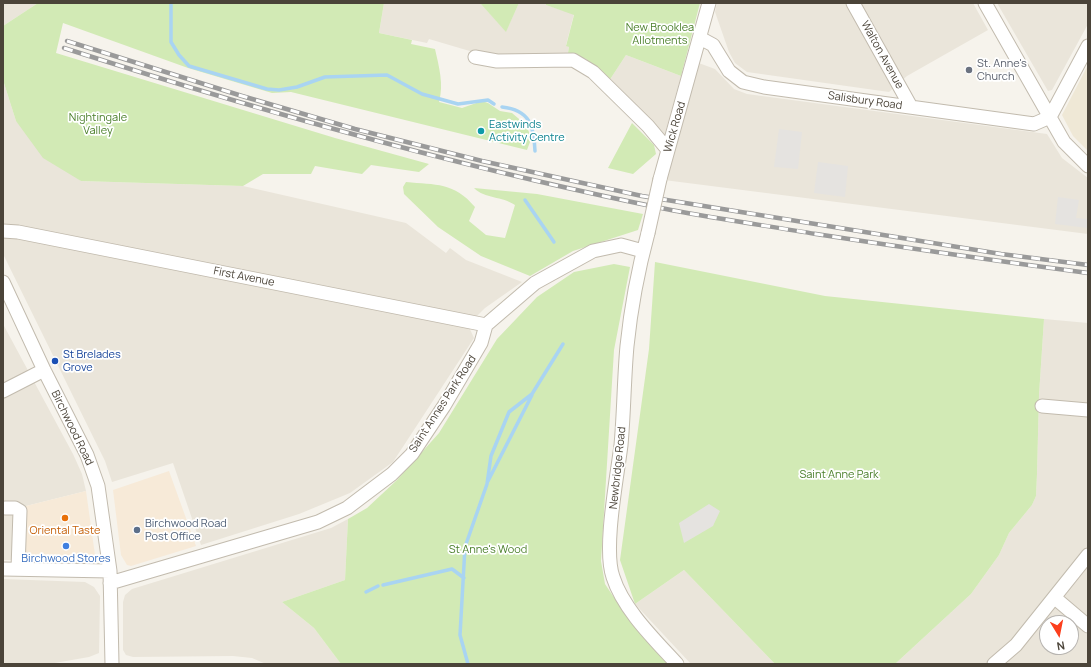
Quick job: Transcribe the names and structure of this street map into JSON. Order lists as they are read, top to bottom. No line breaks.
{"streets":{"street":["Walton Avenue","Salisbury Road","Wick Road","First Avenue","Saint Annes Park Road","Birchwood Road","Newbridge Road"]},"crossings":[["Walton Avenue","Salisbury Road"],["Salisbury Road","Wick Road"],["Wick Road","Newbridge Road"],["First Avenue","Saint Annes Park Road"],["Saint Annes Park Road","Birchwood Road"]],"parks":["New Brooklea Allotments","Nightingale Valley","Saint Anne Park","St Anne's Wood"],"places":["St. Anne's Church","Eastwinds Activity Centre","St Brelades Grove","Oriental Taste","Birchwood Road Post Office","Birchwood Stores"],"north":"bottom"}
